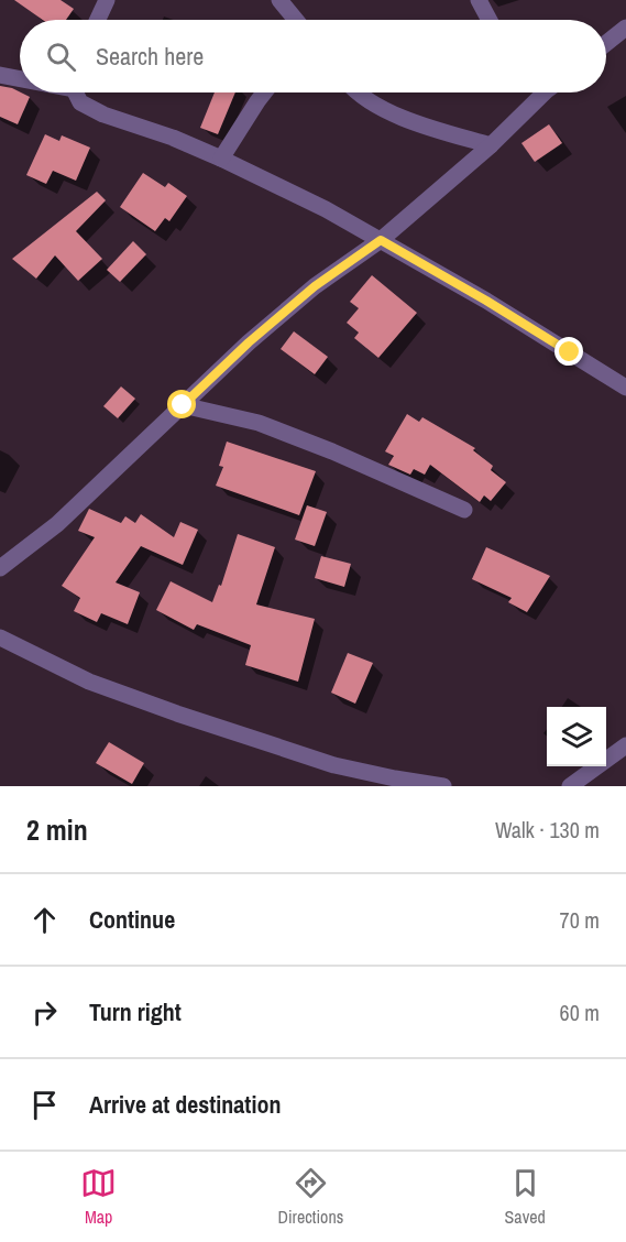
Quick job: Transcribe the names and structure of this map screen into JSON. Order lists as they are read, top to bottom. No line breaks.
{"page":{"search":"Search here","heading":["2 min","Walk · 130 m"],"list":[["Continue","70 m"],["Turn right","60 m"],"Arrive at destination"],"nav":["Map","Directions","Saved"]}}
